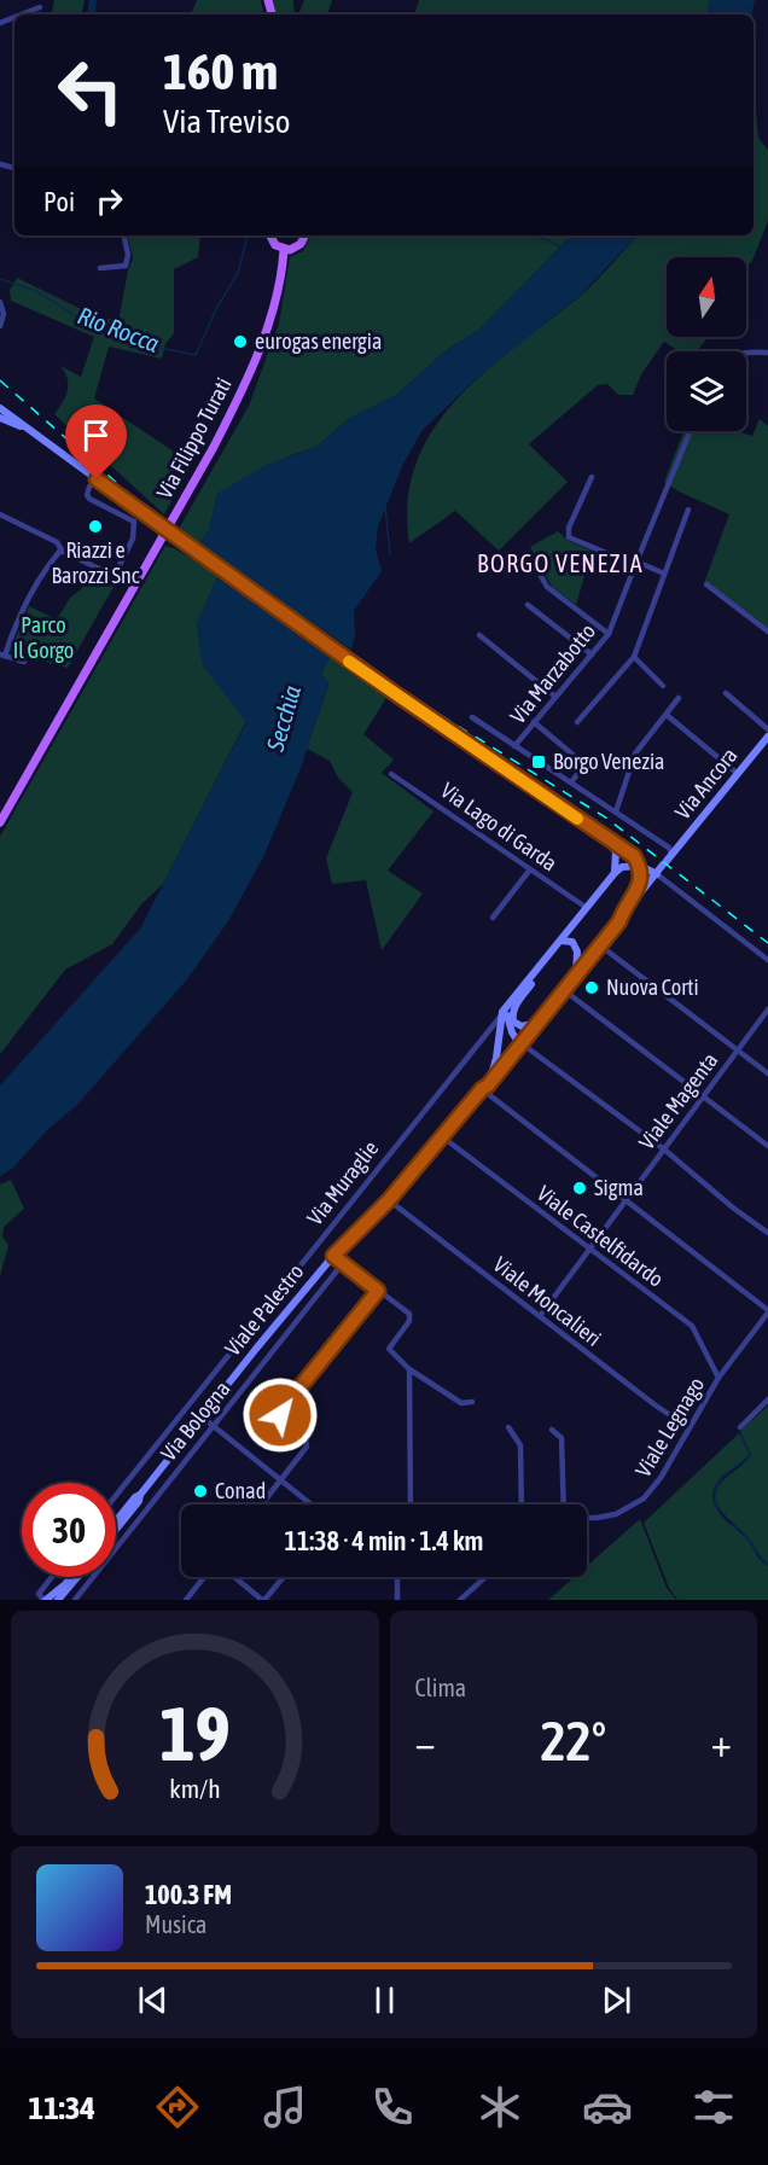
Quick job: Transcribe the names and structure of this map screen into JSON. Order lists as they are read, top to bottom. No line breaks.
{"streets":{"main road":["Via Filippo Turati","Via Ancora","Via Muraglie","Viale Palestro"],"street":["Via Marzabotto","Via Lago di Garda","Viale Magenta","Viale Castelfidardo","Viale Moncalieri","Via Bologna","Viale Legnago"]},"crossings":[["Via Ancora","Viale Palestro"],["Via Lago di Garda","Via Muraglie"],["Viale Magenta","Viale Castelfidardo"],["Viale Magenta","Viale Moncalieri"],["Via Muraglie","Viale Palestro"],["Viale Castelfidardo","Viale Palestro"],["Viale Castelfidardo","Viale Legnago"],["Viale Moncalieri","Viale Palestro"],["Viale Moncalieri","Viale Legnago"]],"districts":["BORGO VENEZIA"],"water":["Rio Rocca","Secchia"],"parks":["Parco Il Gorgo"],"places":{"other":["eurogas energia","Riazzi e Barozzi Snc","Nuova Corti","Sigma","Conad"],"transit":["Borgo Venezia"]},"north":"top","page":{"turn":["160 m","Via Treviso"],"then":"Poi","limit":"30","trip":"11:38 · 4 min · 1.4 km","tile":"Clima","heat":["−","22°","+"],"song":["100.3 FM","Musica"],"tabs":"11:34","gauge":["19","km/h"]}}
